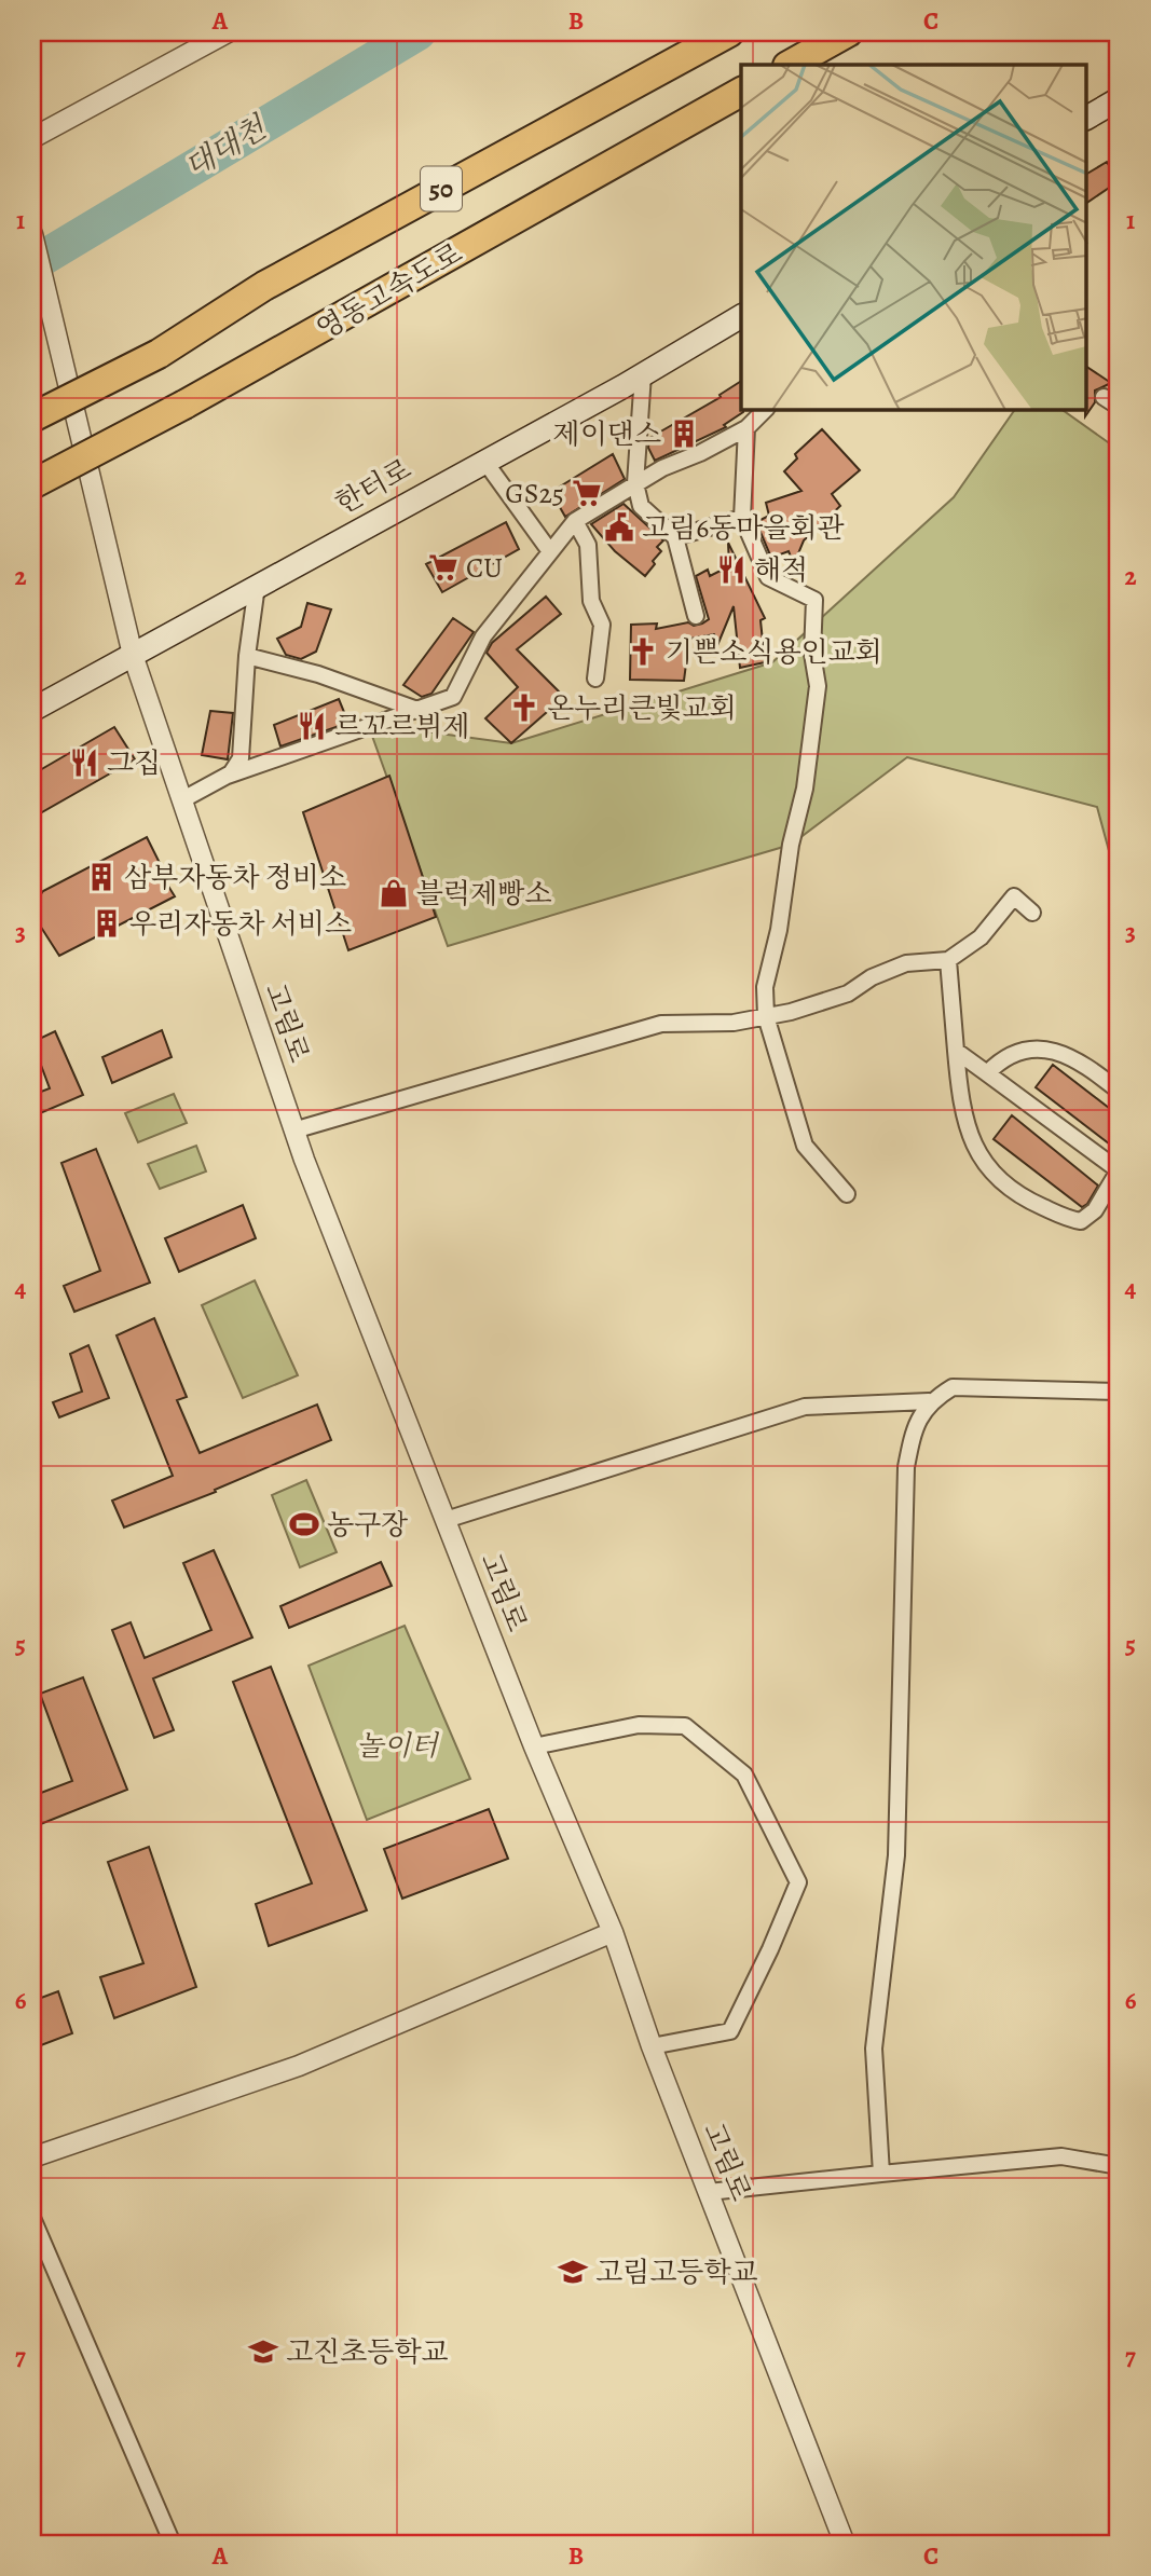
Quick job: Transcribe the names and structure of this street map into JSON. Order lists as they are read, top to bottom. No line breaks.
{"streets":{"highway":["50","영동고속도로"],"main road":["한터로"],"street":["고림로"]},"crossings":[["한터로","고림로"]],"water":["대대천"],"parks":["놀이터"],"places":{"building":["제이댄스","삼부자동차 정비소","우리자동차 서비스"],"supermarket":["GS25","CU"],"public building":["고림6동마을회관"],"restaurant":["해적","르꼬르뷔제","그집"],"church":["기쁜소식용인교회","온누리큰빛교회"],"shop":["블럭제빵소"],"sports":["농구장"],"school or university":["고림고등학교","고진초등학교"]},"grid":{"columns":["A","B","C"],"rows":["1","2","3","4","5","6","7"]}}
